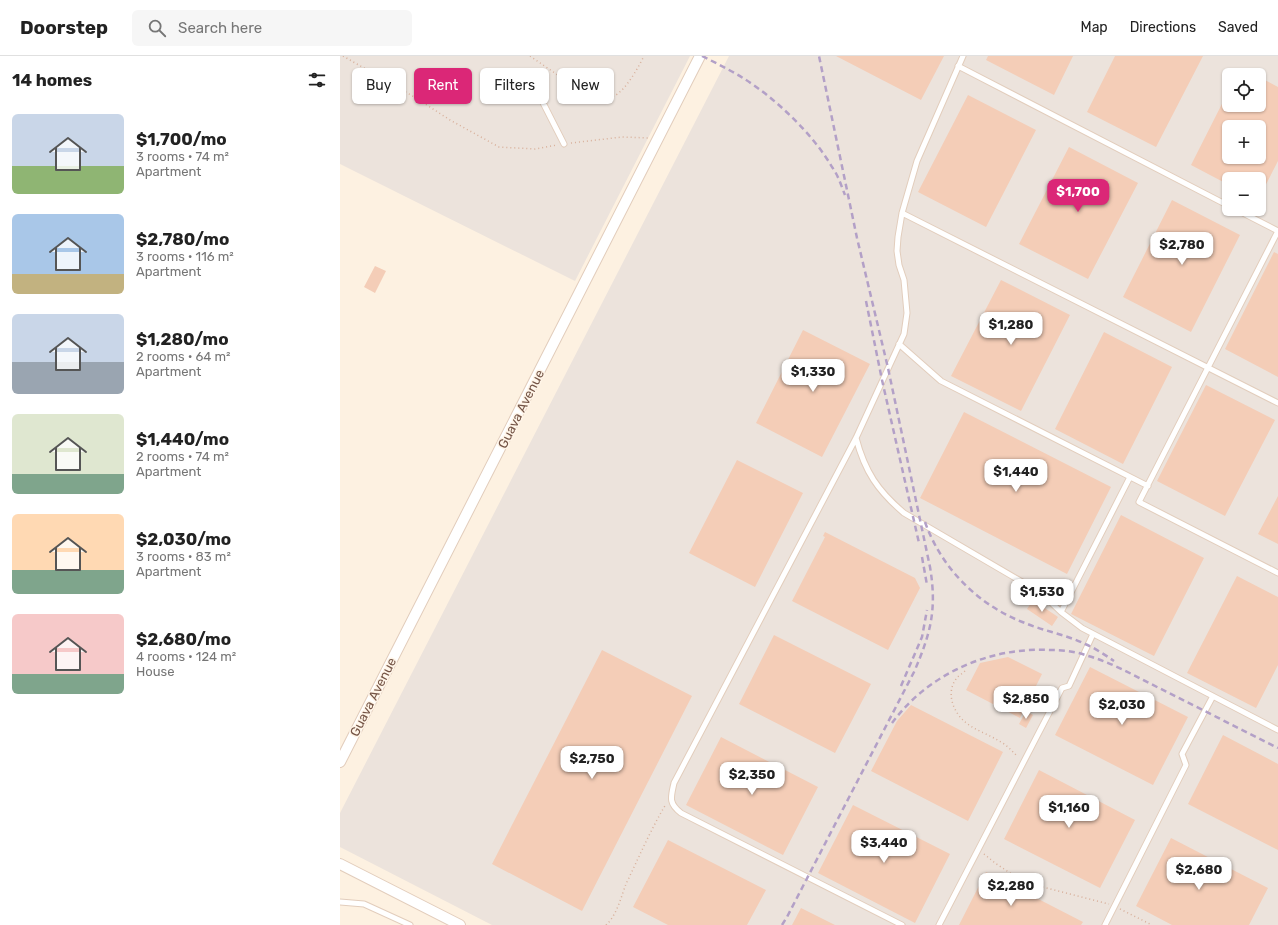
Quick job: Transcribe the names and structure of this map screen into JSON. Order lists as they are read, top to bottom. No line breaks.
{"streets":{"street":["Guava Avenue"]},"page":{"header":"Doorstep","search":"Search here","nav":["Map","Directions","Saved"],"heading":"14 homes","map_buttons":["+","−"],"chip":["Buy","Rent","Filters","New"],"list":[{"name":"$1,700/mo","note":"3 rooms · 74 m² · Apartment"},{"name":"$2,780/mo","note":"3 rooms · 116 m² · Apartment"},{"name":"$1,280/mo","note":"2 rooms · 64 m² · Apartment"},{"name":"$1,440/mo","note":"2 rooms · 74 m² · Apartment"},{"name":"$2,030/mo","note":"3 rooms · 83 m² · Apartment"},{"name":"$2,680/mo","note":"4 rooms · 124 m² · House"}],"price":["$1,700","$2,780","$1,280","$1,330","$1,440","$1,530","$2,850","$2,030","$2,750","$2,350","$1,160","$3,440","$2,680","$2,280"]}}
